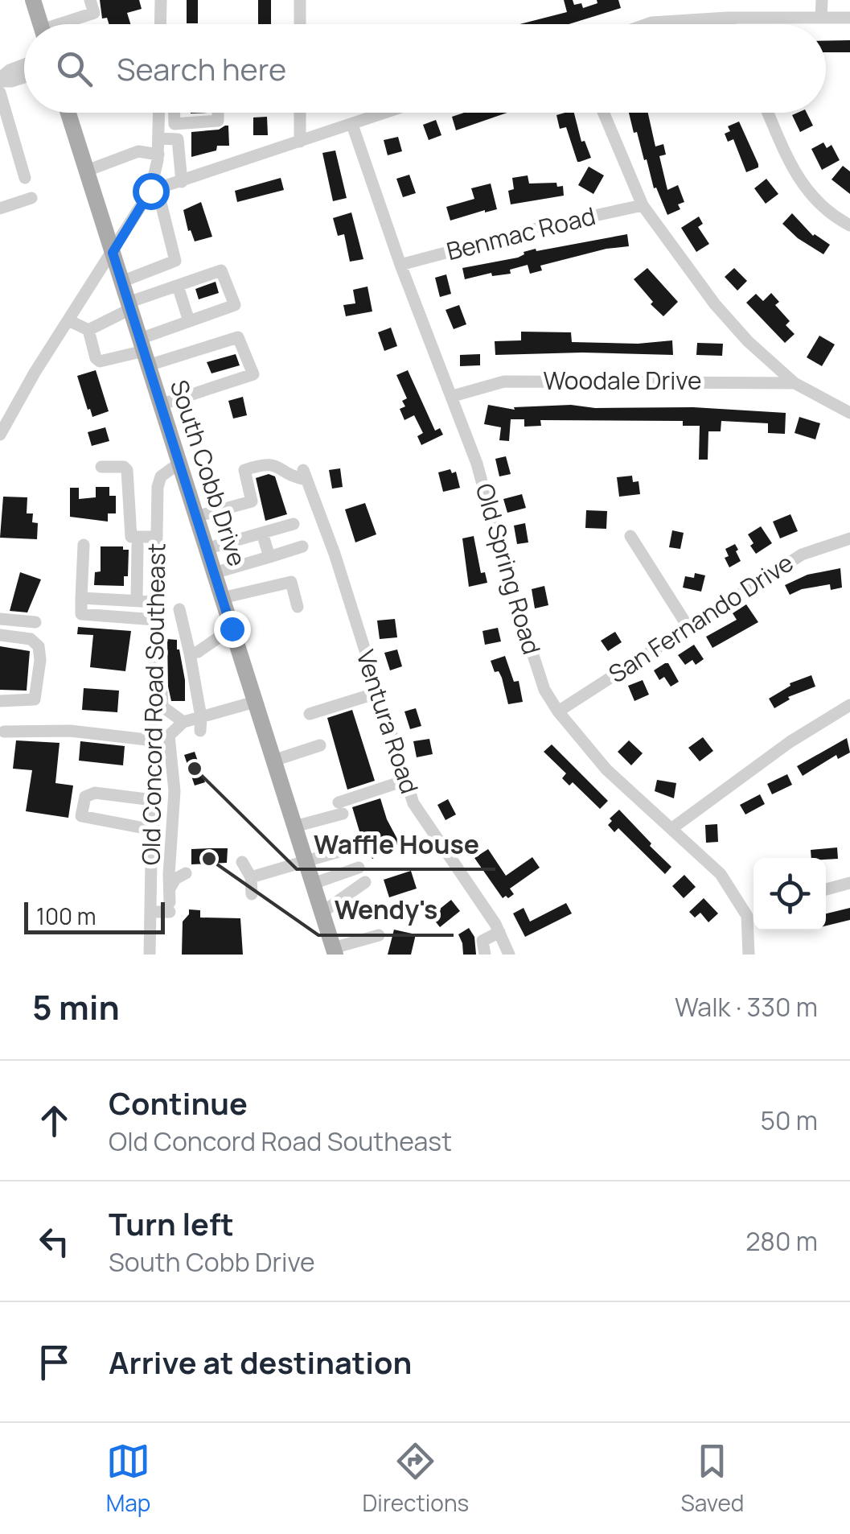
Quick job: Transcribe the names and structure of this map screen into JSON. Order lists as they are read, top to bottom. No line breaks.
{"streets":{"main road":["South Cobb Drive"],"street":["Benmac Road","Woodale Drive","Old Spring Road","San Fernando Drive","Old Concord Road Southeast","Ventura Road"]},"crossings":[["Benmac Road","Old Spring Road"],["Woodale Drive","Old Spring Road"],["South Cobb Drive","Old Concord Road Southeast"],["South Cobb Drive","Ventura Road"],["Old Spring Road","San Fernando Drive"]],"places":["Waffle House","Wendy's"],"scale_bar":"100 m","page":{"search":"Search here","scale":"100 m","heading":["5 min","Walk · 330 m"],"list":[["Continue","Old Concord Road Southeast","50 m"],["Turn left","South Cobb Drive","280 m"],"Arrive at destination"],"nav":["Map","Directions","Saved"]}}
